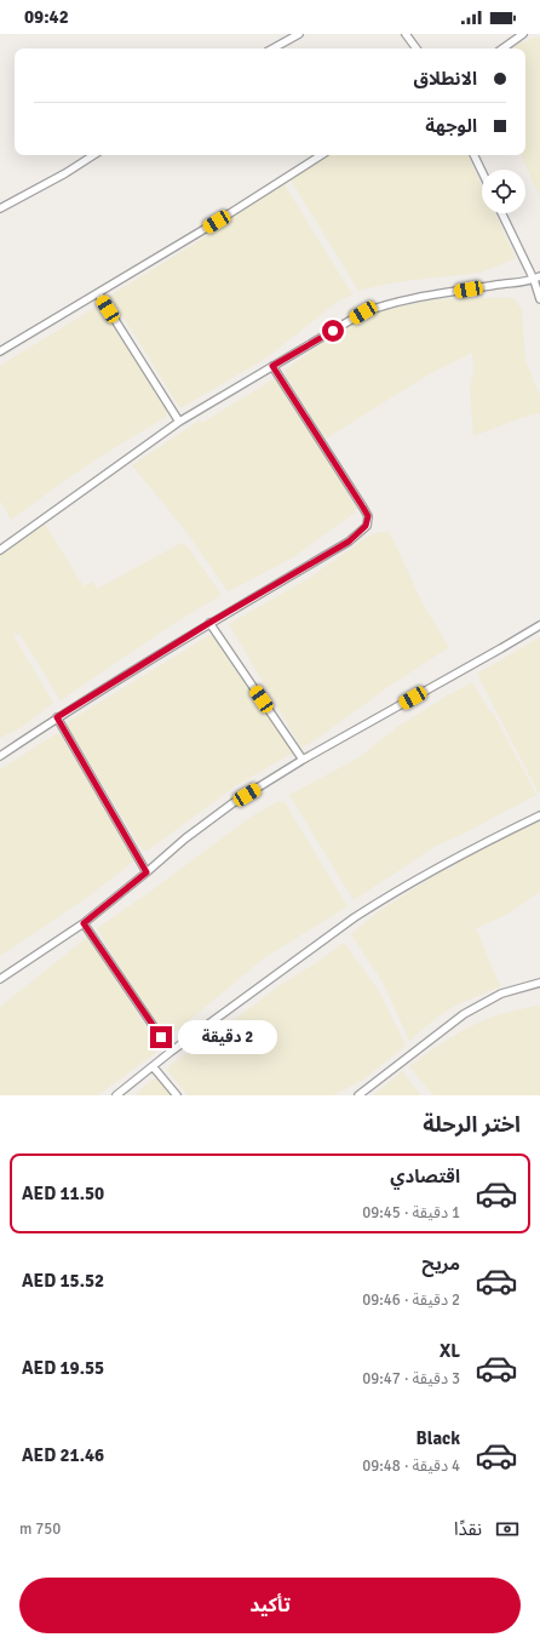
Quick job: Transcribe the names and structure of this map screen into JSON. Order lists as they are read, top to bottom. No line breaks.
{"page":{"status":"09:42","banner":["الانطلاق","الوجهة"],"bubble":"2 دقيقة","heading":"اختر الرحلة","list":[{"name":"اقتصادي","note":"1 دقيقة · 09:45","value":"AED 11.50"},{"name":"مريح","note":"2 دقيقة · 09:46","value":"AED 15.52"},{"name":"XL","note":"3 دقيقة · 09:47","value":"AED 19.55"},{"name":"Black","note":"4 دقيقة · 09:48","value":"AED 21.46"}],"pay":["نقدًا","750 m"],"buttons":"تأكيد"}}
